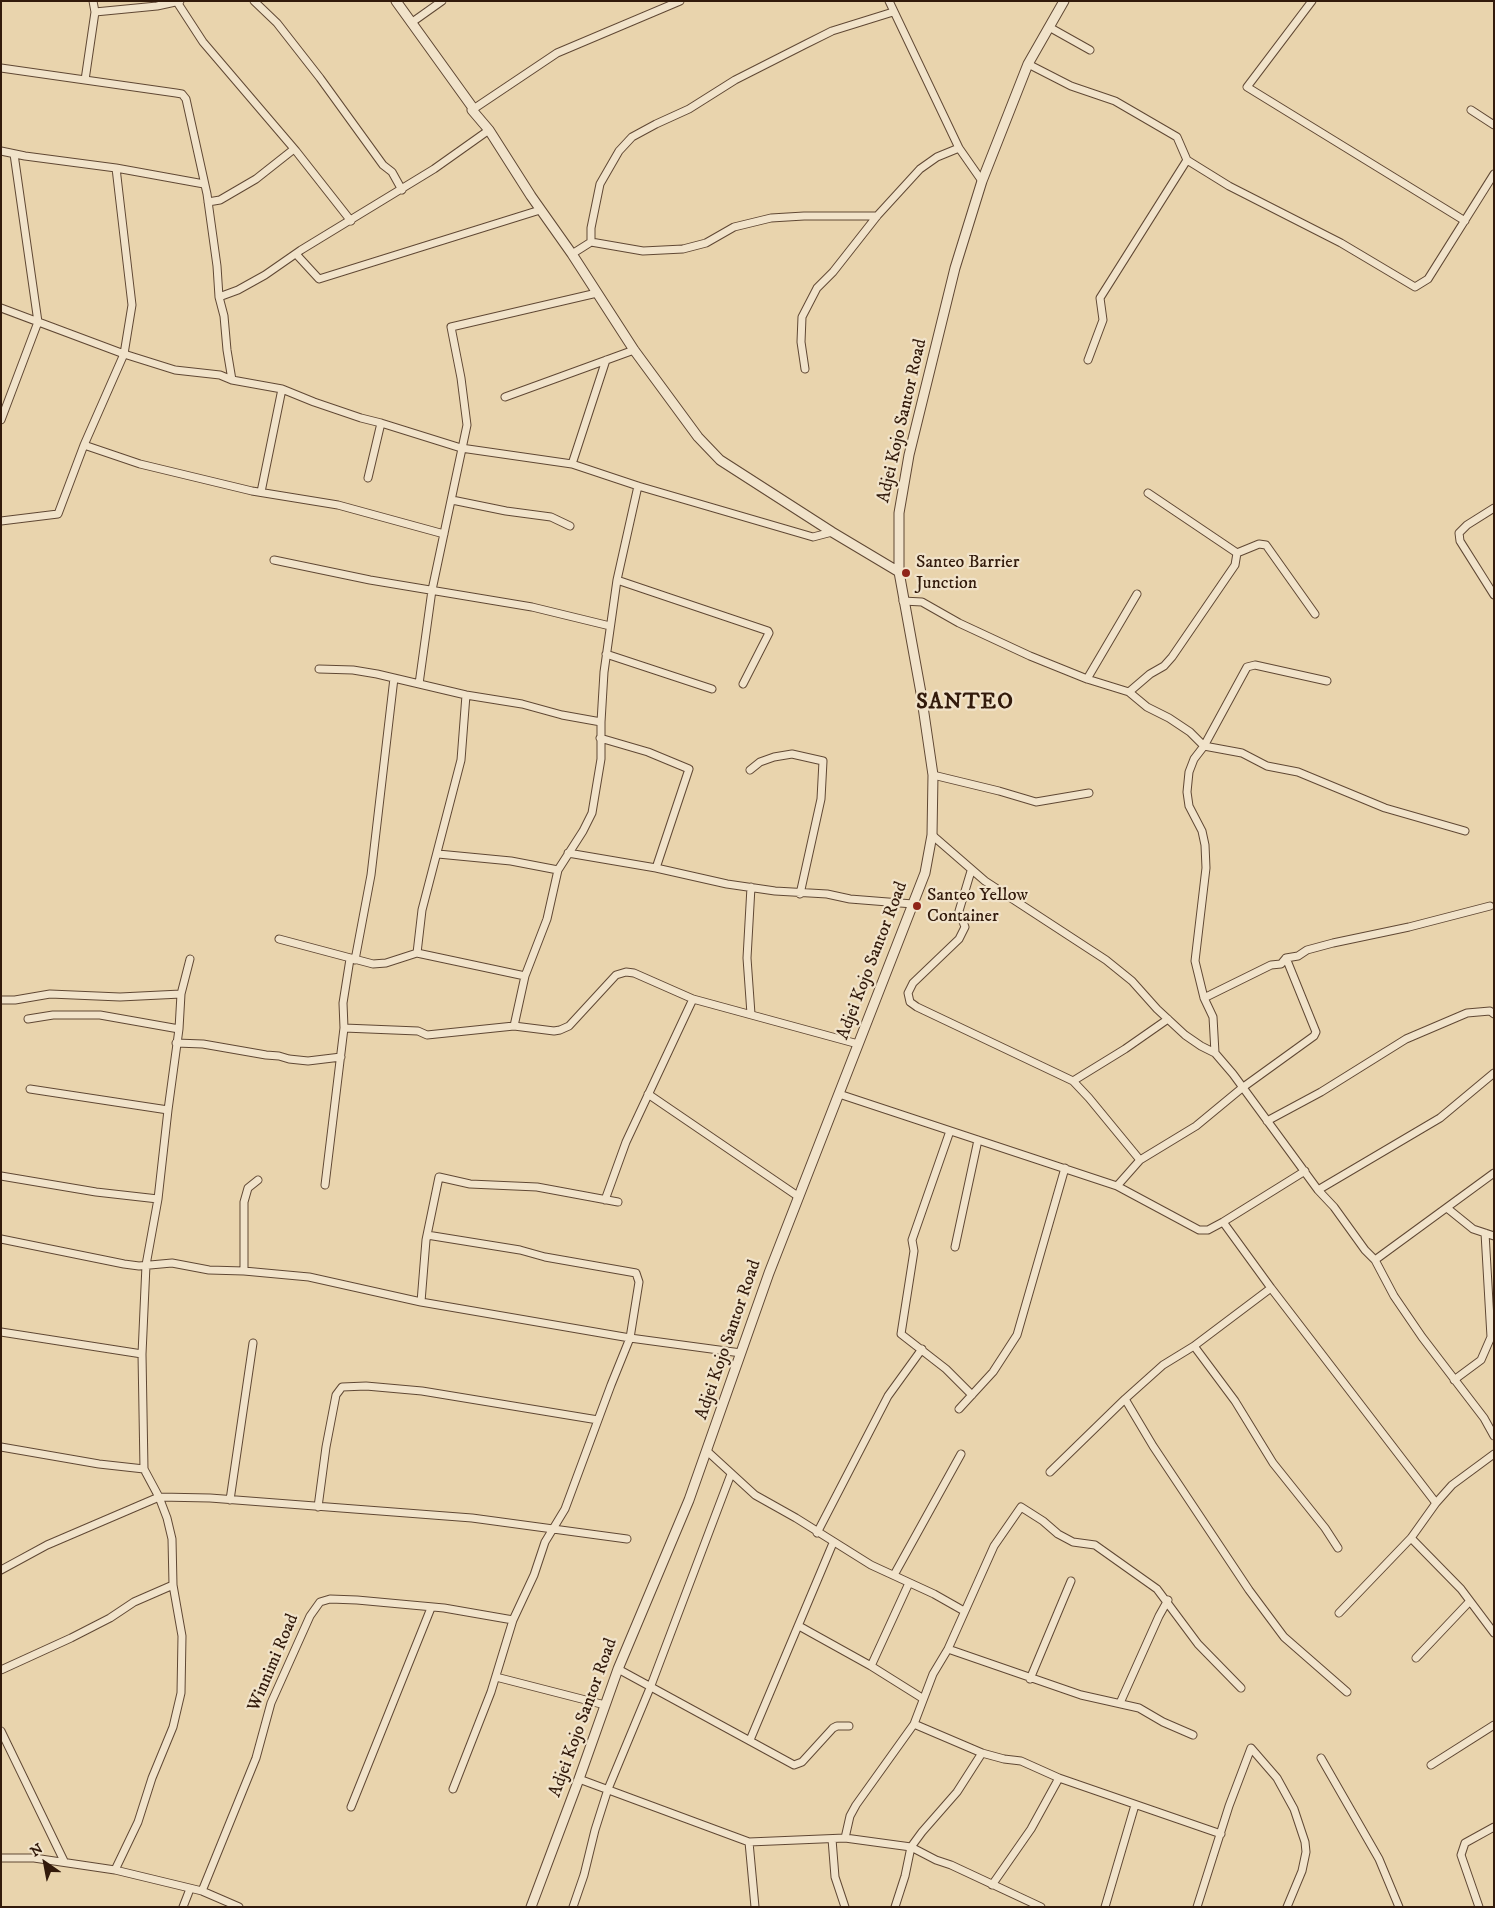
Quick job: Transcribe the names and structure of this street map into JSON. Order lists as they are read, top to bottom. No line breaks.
{"streets":{"street":["Adjei Kojo Santor Road","Winnimi Road"]},"districts":["SANTEO"],"places":["Santeo Barrier Junction","Santeo Yellow Container"],"north":"top left"}
